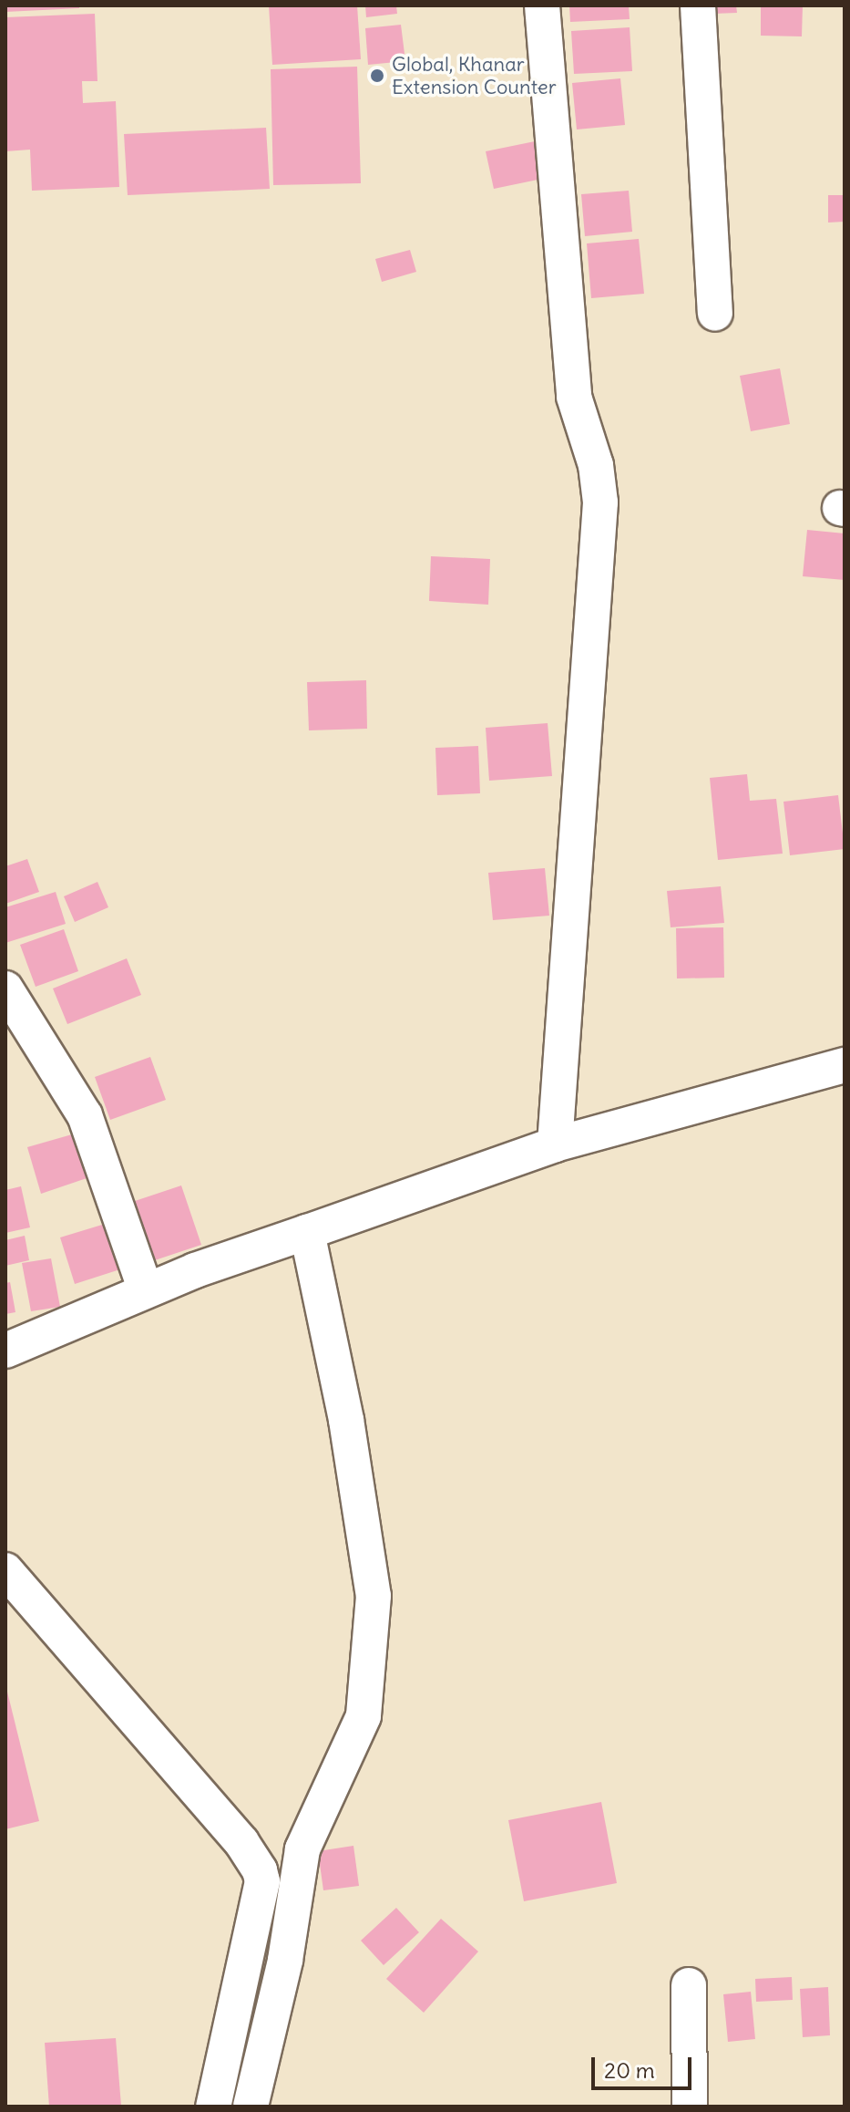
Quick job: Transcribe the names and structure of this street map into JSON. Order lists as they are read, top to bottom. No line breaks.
{"places":["Global, Khanar Extension Counter"],"scale_bar":"20 m"}
